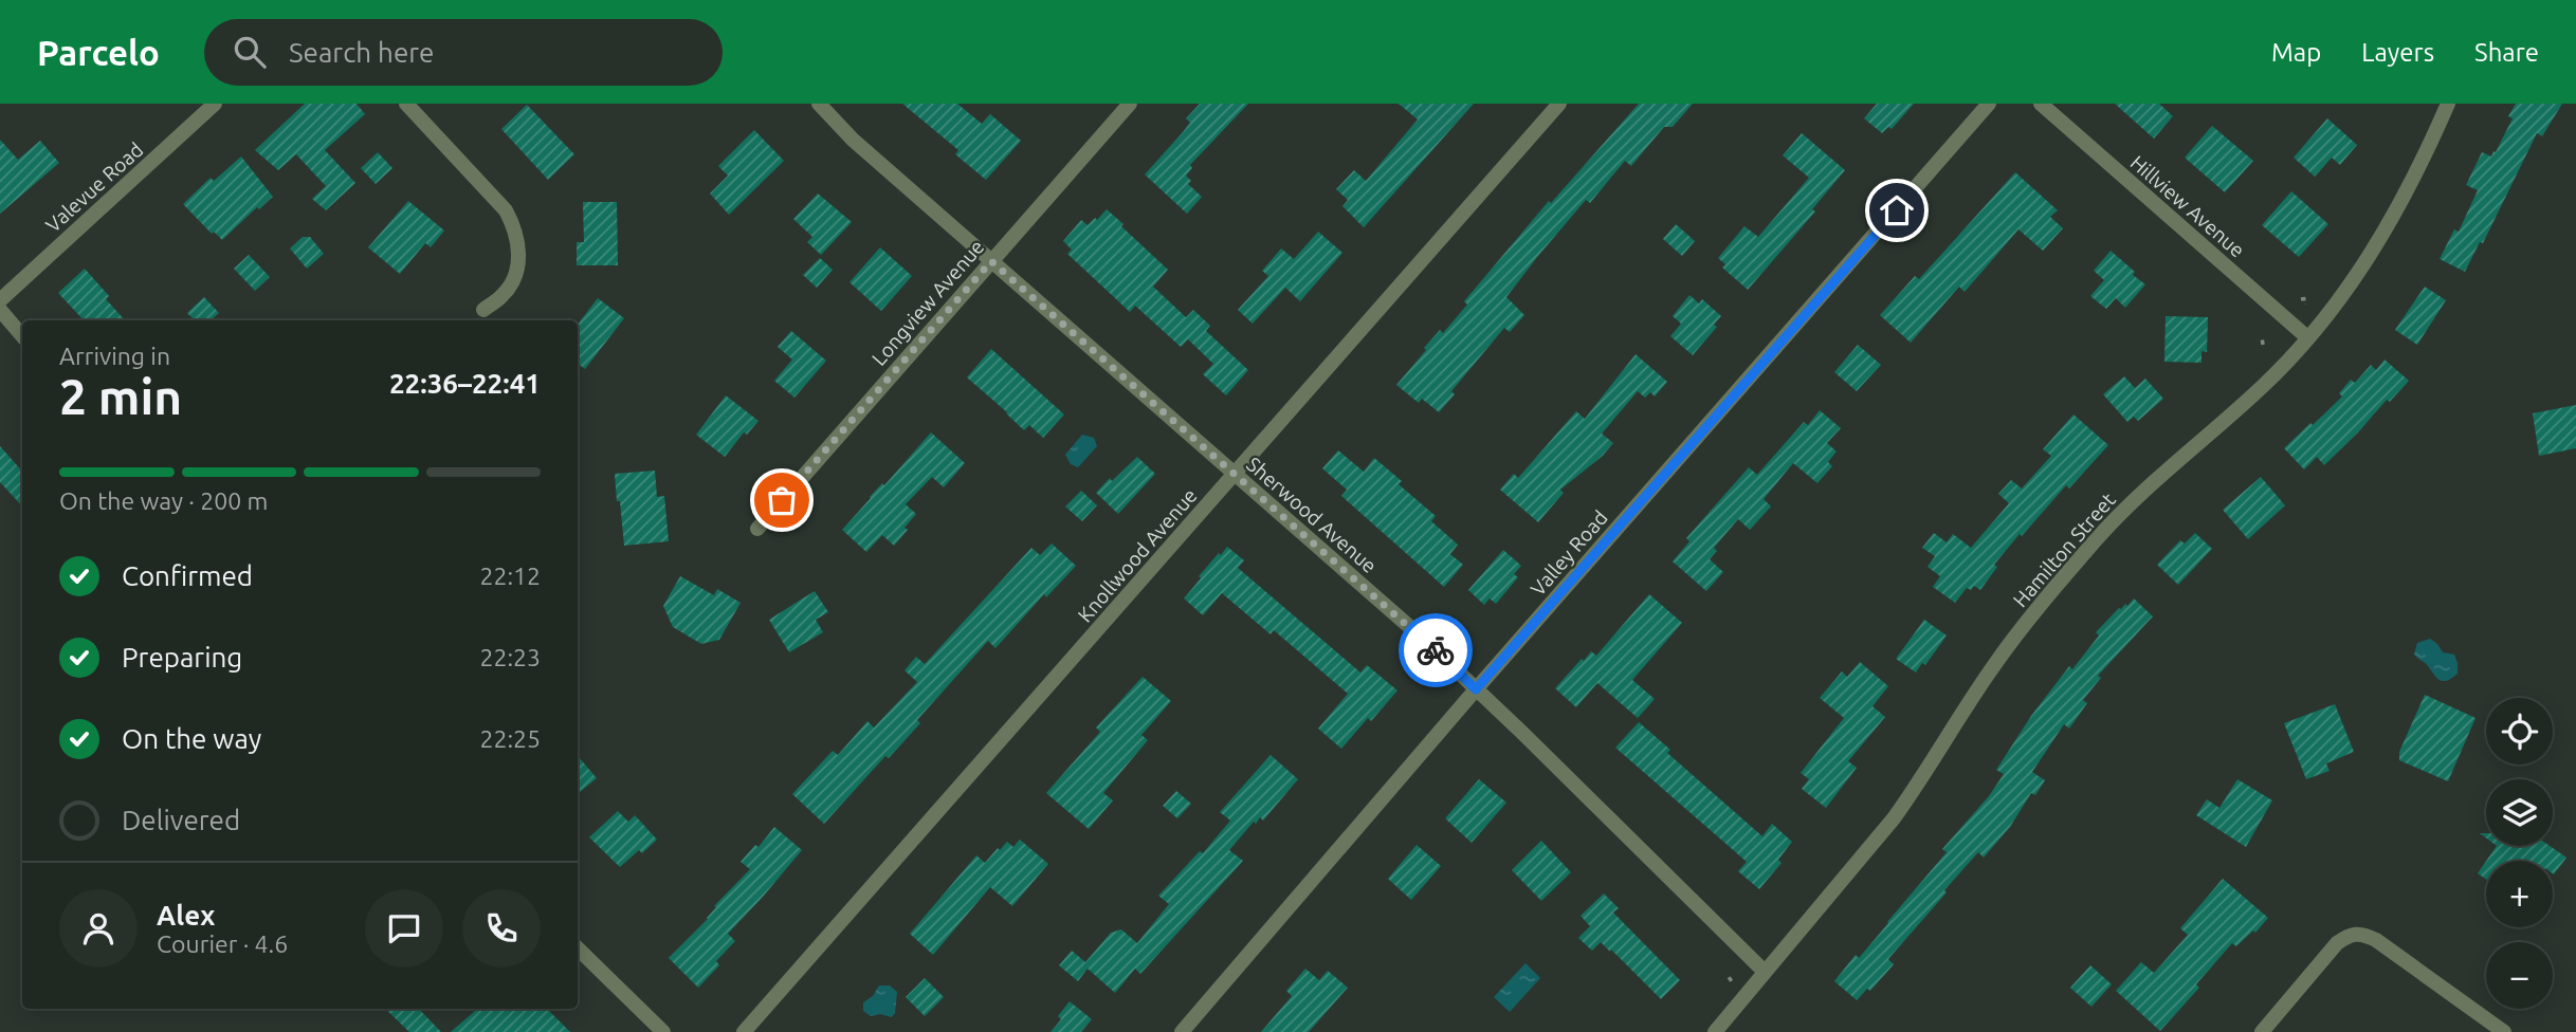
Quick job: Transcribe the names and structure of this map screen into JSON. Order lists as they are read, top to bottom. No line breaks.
{"streets":{"street":["Valevue Road","Hillview Avenue","Longview Avenue","Sherwood Avenue","Hamilton Street","Valley Road","Knollwood Avenue"]},"crossings":[["Hillview Avenue","Hamilton Street"],["Longview Avenue","Sherwood Avenue"],["Sherwood Avenue","Hamilton Street"],["Sherwood Avenue","Valley Road"],["Sherwood Avenue","Knollwood Avenue"]],"page":{"header":"Parcelo","search":"Search here","nav":["Map","Layers","Share"],"heading":["2 min","Arriving in","22:36–22:41"],"panel":["Alex","Courier · 4.6"],"bar":"On the way · 200 m","list":[["Confirmed","22:12"],["Preparing","22:23"],["On the way","22:25"],"Delivered"],"map_buttons":["+","−"]}}
